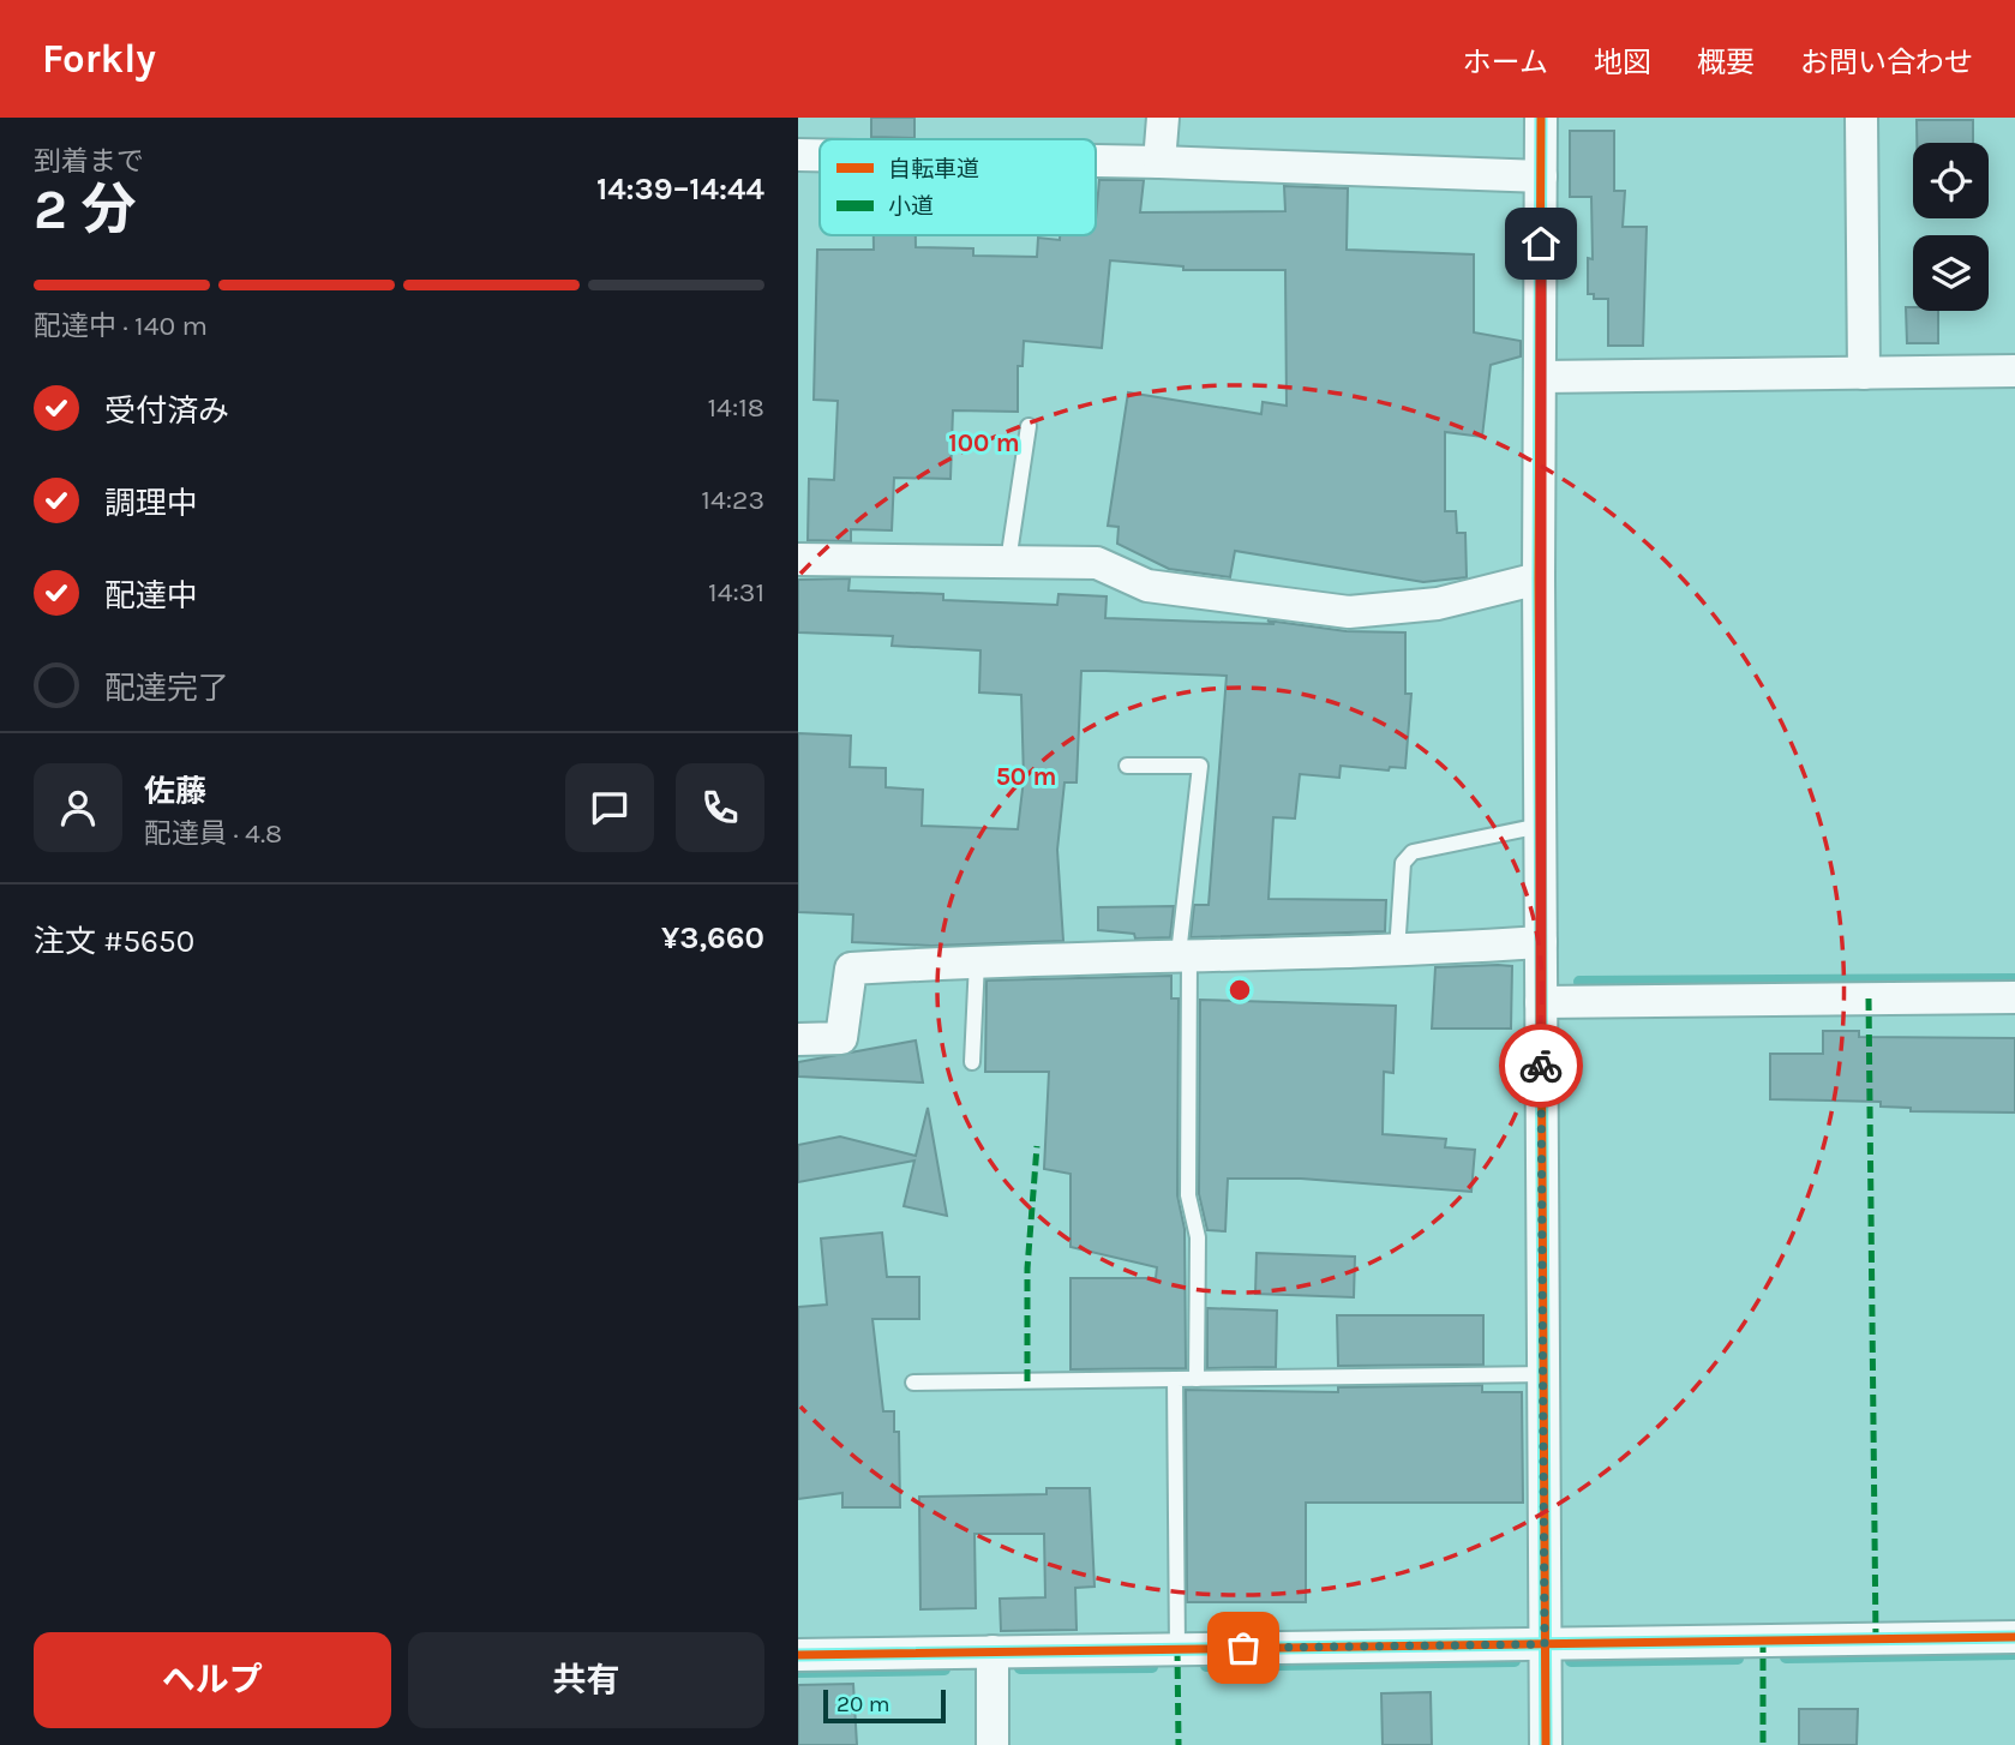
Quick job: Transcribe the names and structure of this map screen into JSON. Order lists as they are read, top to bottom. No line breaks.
{"legend":["自転車道","小道"],"scale_bar":"20 m","page":{"header":"Forkly","nav":["ホーム","地図","概要","お問い合わせ"],"heading":["2 分","到着まで","14:39–14:44"],"panel":["佐藤","配達員 · 4.8","注文 #5650","¥3,660"],"bar":"配達中 · 140 m","list":[["受付済み","14:18"],["調理中","14:23"],["配達中","14:31"],"配達完了"],"buttons":["ヘルプ","共有"],"scale":"20 m"},"rings":["100 m","50 m"]}
